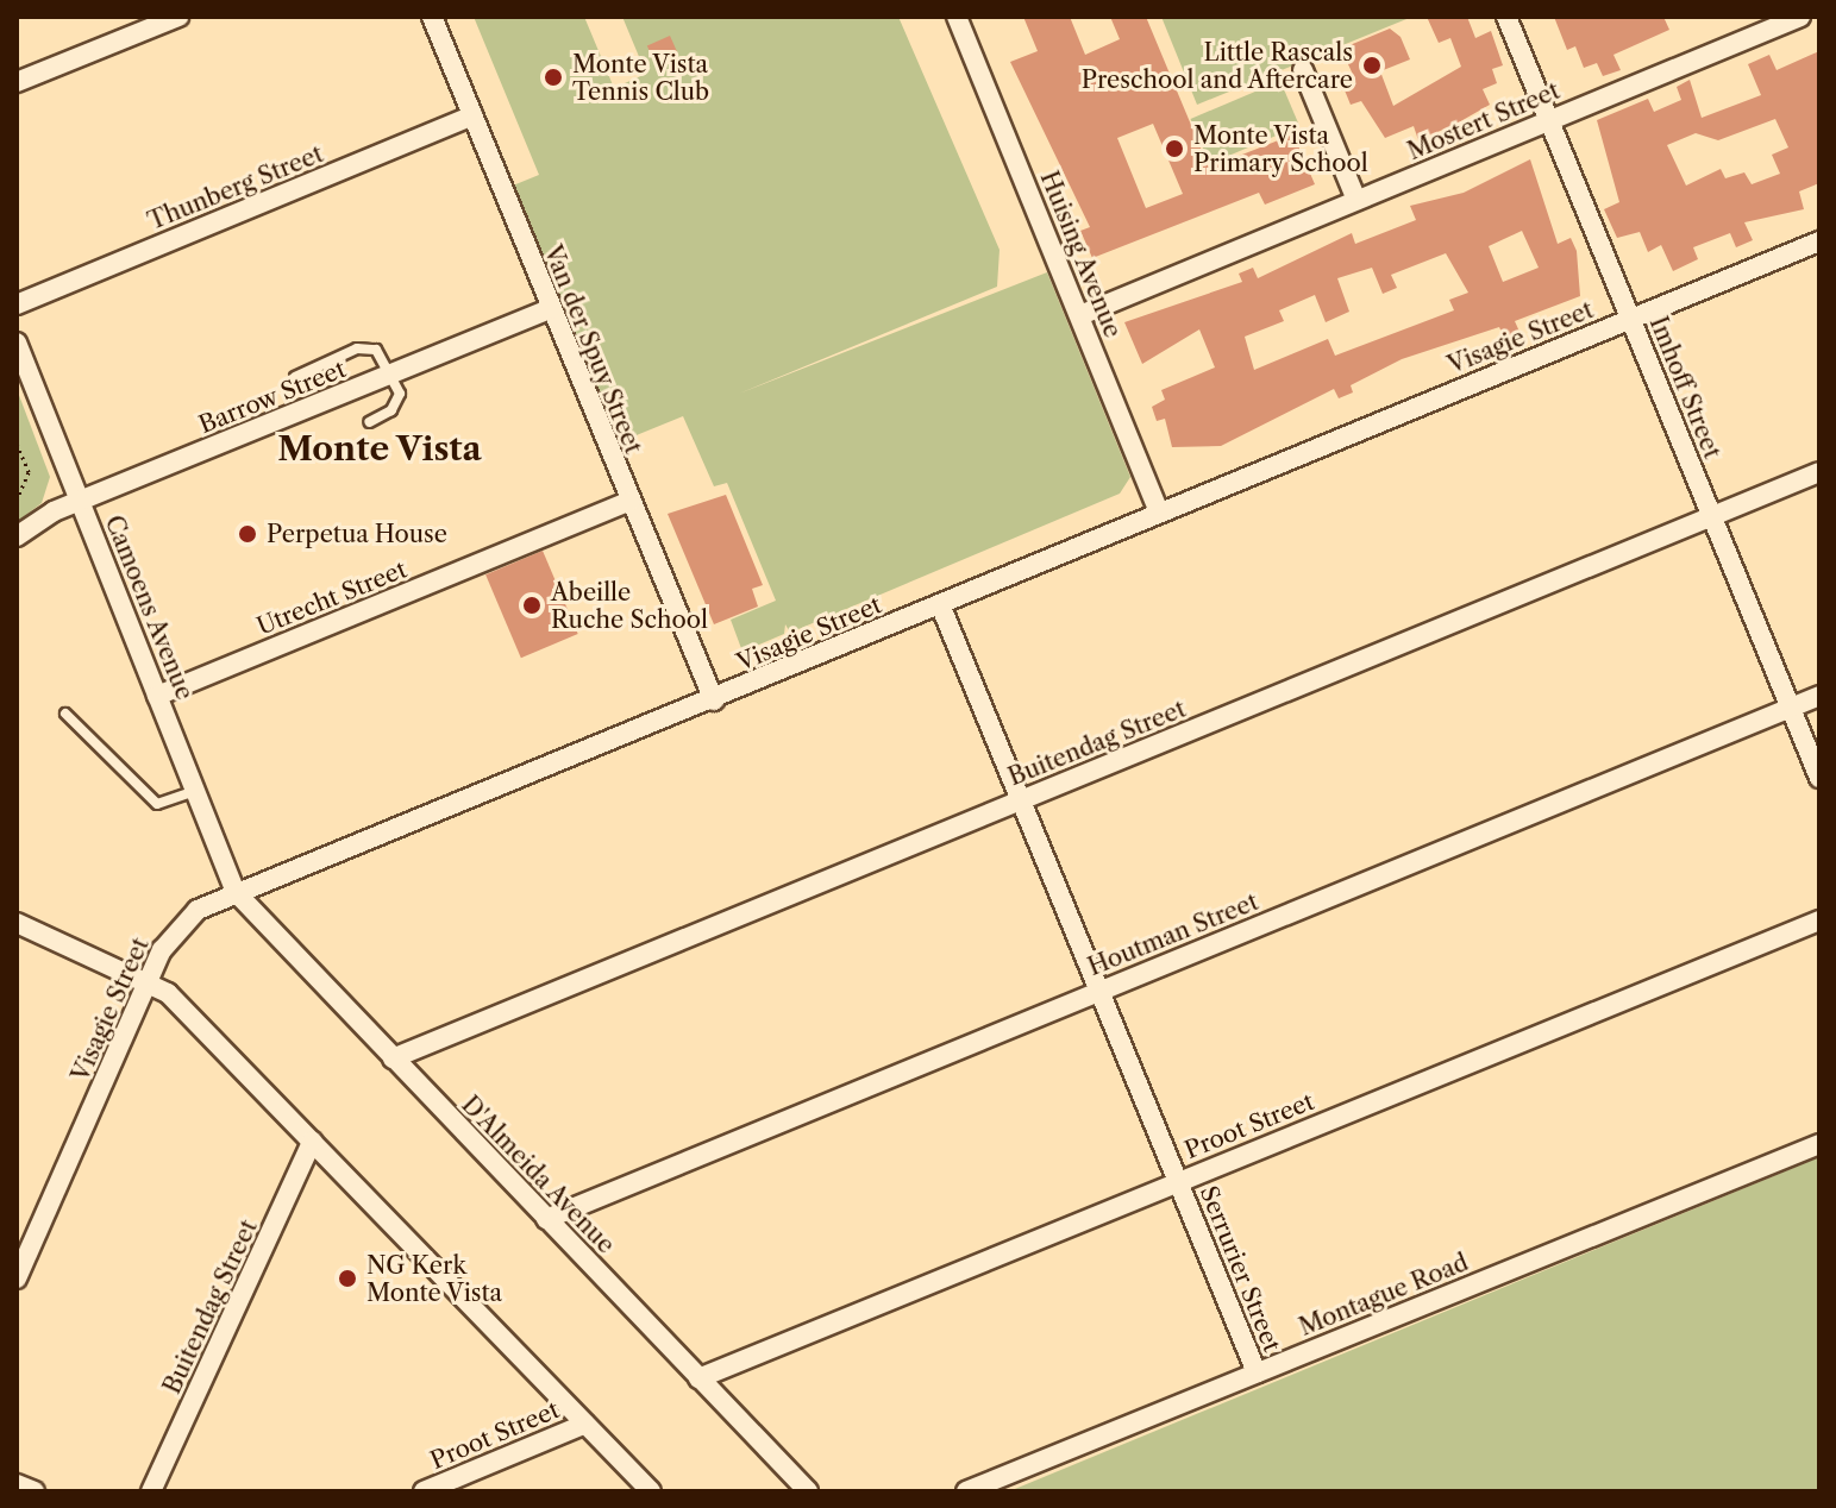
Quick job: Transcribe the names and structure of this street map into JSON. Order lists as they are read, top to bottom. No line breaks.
{"streets":{"street":["Mostert Street","Thunberg Street","Huising Avenue","Visagie Street","Van der Spuy Street","Imhoff Street","Barrow Street","Utrecht Street","Camoens Avenue","Buitendag Street","Houtman Street","Proot Street","D'Almeida Avenue","Serrurier Street","Montague Road"]},"crossings":[["Mostert Street","Huising Avenue"],["Mostert Street","Imhoff Street"],["Thunberg Street","Van der Spuy Street"],["Huising Avenue","Visagie Street"],["Visagie Street","Van der Spuy Street"],["Visagie Street","Imhoff Street"],["Visagie Street","Camoens Avenue"],["Visagie Street","D'Almeida Avenue"],["Visagie Street","Serrurier Street"],["Van der Spuy Street","Barrow Street"],["Van der Spuy Street","Utrecht Street"],["Imhoff Street","Buitendag Street"],["Imhoff Street","Houtman Street"],["Barrow Street","Camoens Avenue"],["Utrecht Street","Camoens Avenue"],["Camoens Avenue","D'Almeida Avenue"],["Buitendag Street","D'Almeida Avenue"],["Buitendag Street","Serrurier Street"],["Houtman Street","D'Almeida Avenue"],["Houtman Street","Serrurier Street"],["Proot Street","D'Almeida Avenue"],["Proot Street","Serrurier Street"],["Serrurier Street","Montague Road"]],"districts":["Monte Vista"],"places":["Little Rascals Preschool and Aftercare","Monte Vista Tennis Club","Monte Vista Primary School","Perpetua House","Abeille Ruche School","NG Kerk Monte Vista"]}
